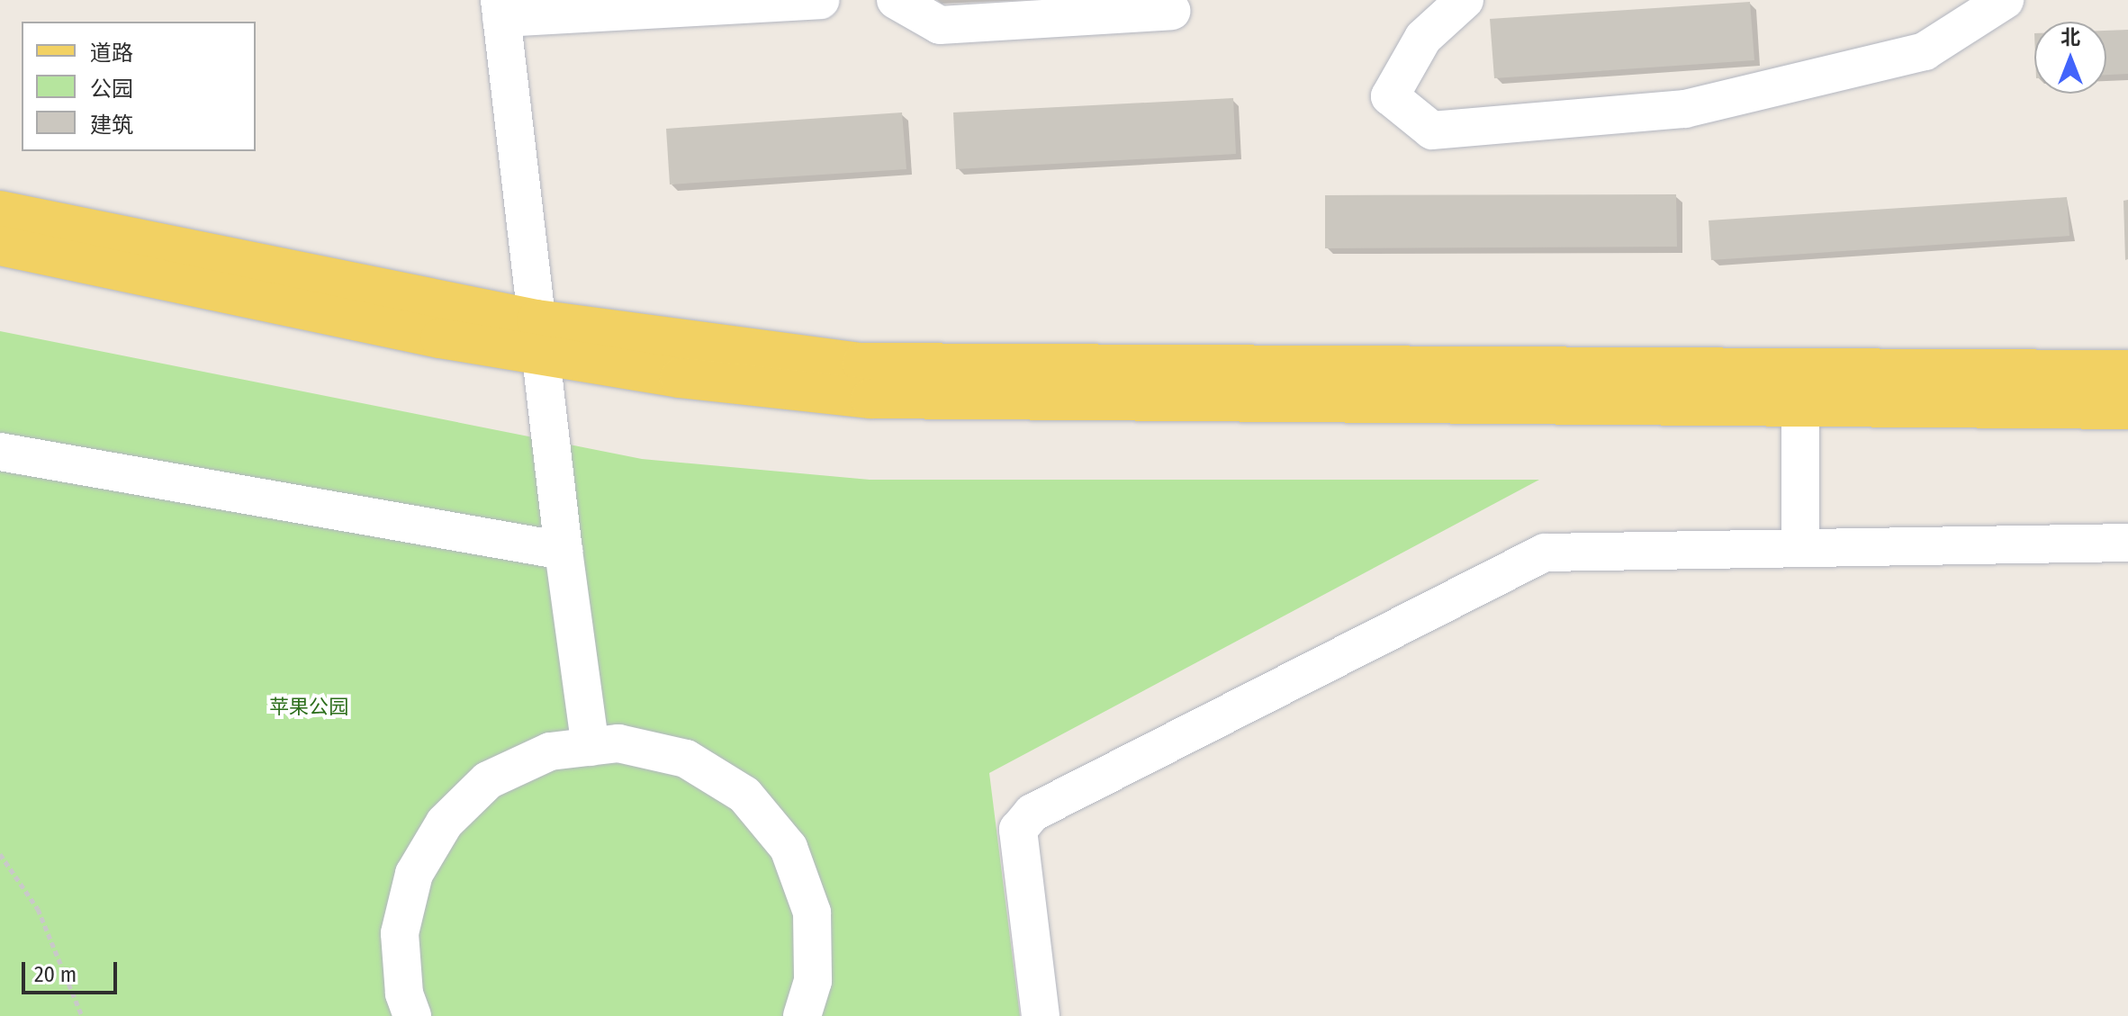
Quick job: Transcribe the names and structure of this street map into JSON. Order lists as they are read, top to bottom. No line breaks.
{"parks":["苹果公园"],"legend":["道路","公园","建筑"],"scale_bar":"20 m","north":"top"}
